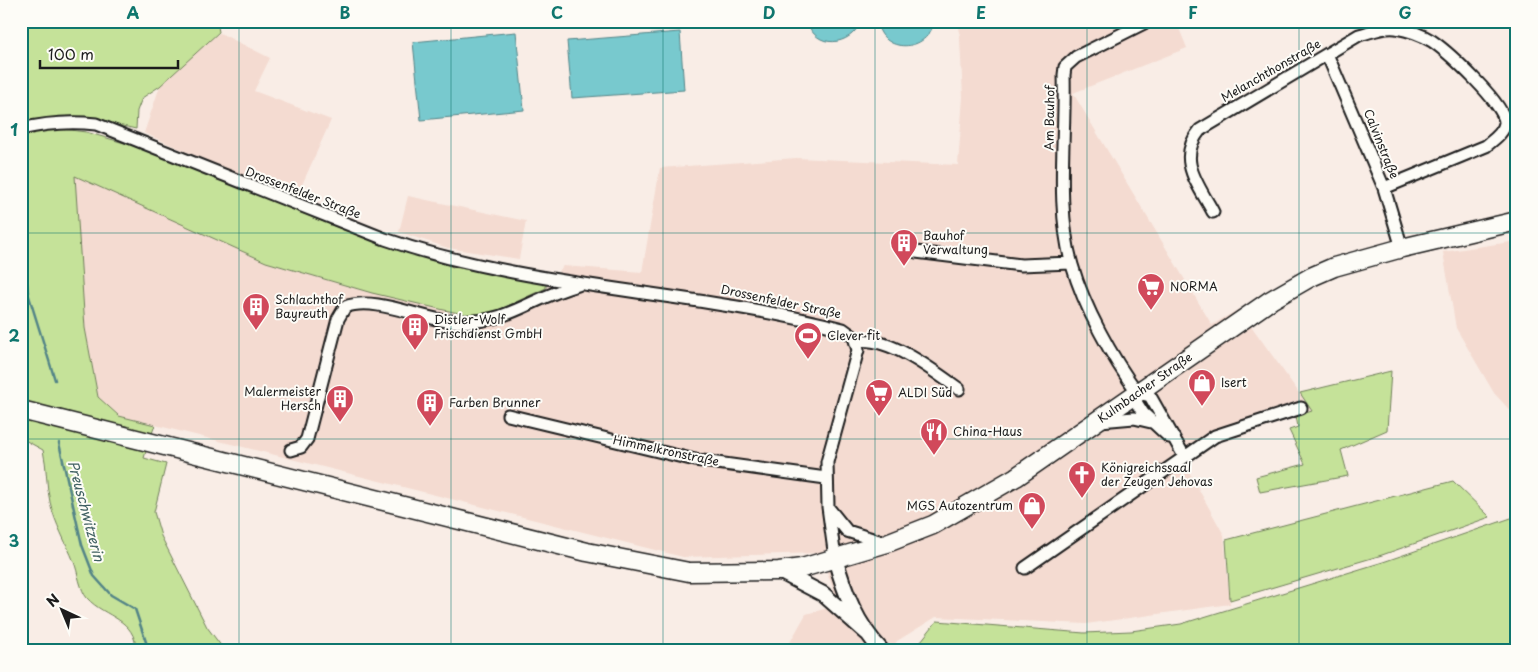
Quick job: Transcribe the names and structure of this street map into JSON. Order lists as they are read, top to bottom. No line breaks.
{"streets":{"main road":["Kulmbacher Straße"],"street":["Melanchthonstraße","Am Bauhof","Calvinstraße","Drossenfelder Straße","Himmelkronstraße"]},"crossings":[["Melanchthonstraße","Calvinstraße"],["Am Bauhof","Kulmbacher Straße"],["Calvinstraße","Kulmbacher Straße"]],"water":["Preuschwitzerin"],"places":{"building":["Bauhof Verwaltung","Schlachthof Bayreuth","Distler-Wolf Frischdienst GmbH","Malermeister Hersch","Farben Brunner"],"supermarket":["NORMA","ALDI Süd"],"sports":["Clever fit"],"shop":["Isert","MGS Autozentrum"],"restaurant":["China-Haus"],"church":["Königreichssaal der Zeugen Jehovas"]},"scale_bar":"100 m","north":"top left","grid":{"columns":["A","B","C","D","E","F","G"],"rows":["1","2","3"]}}
